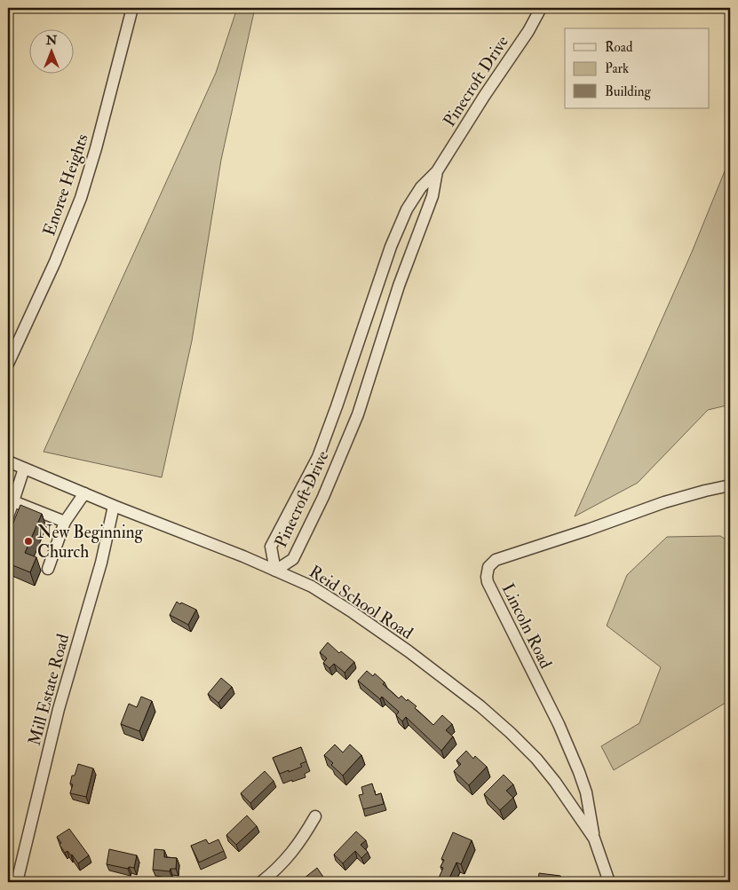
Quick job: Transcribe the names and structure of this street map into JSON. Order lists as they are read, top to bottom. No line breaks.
{"streets":{"street":["Pinecroft Drive","Enoree Heights","Reid School Road","Lincoln Road","Mill Estate Road"]},"crossings":[["Pinecroft Drive","Reid School Road"],["Reid School Road","Lincoln Road"],["Reid School Road","Mill Estate Road"]],"places":["New Beginning Church"],"legend":["Road","Park","Building"],"north":"top"}
